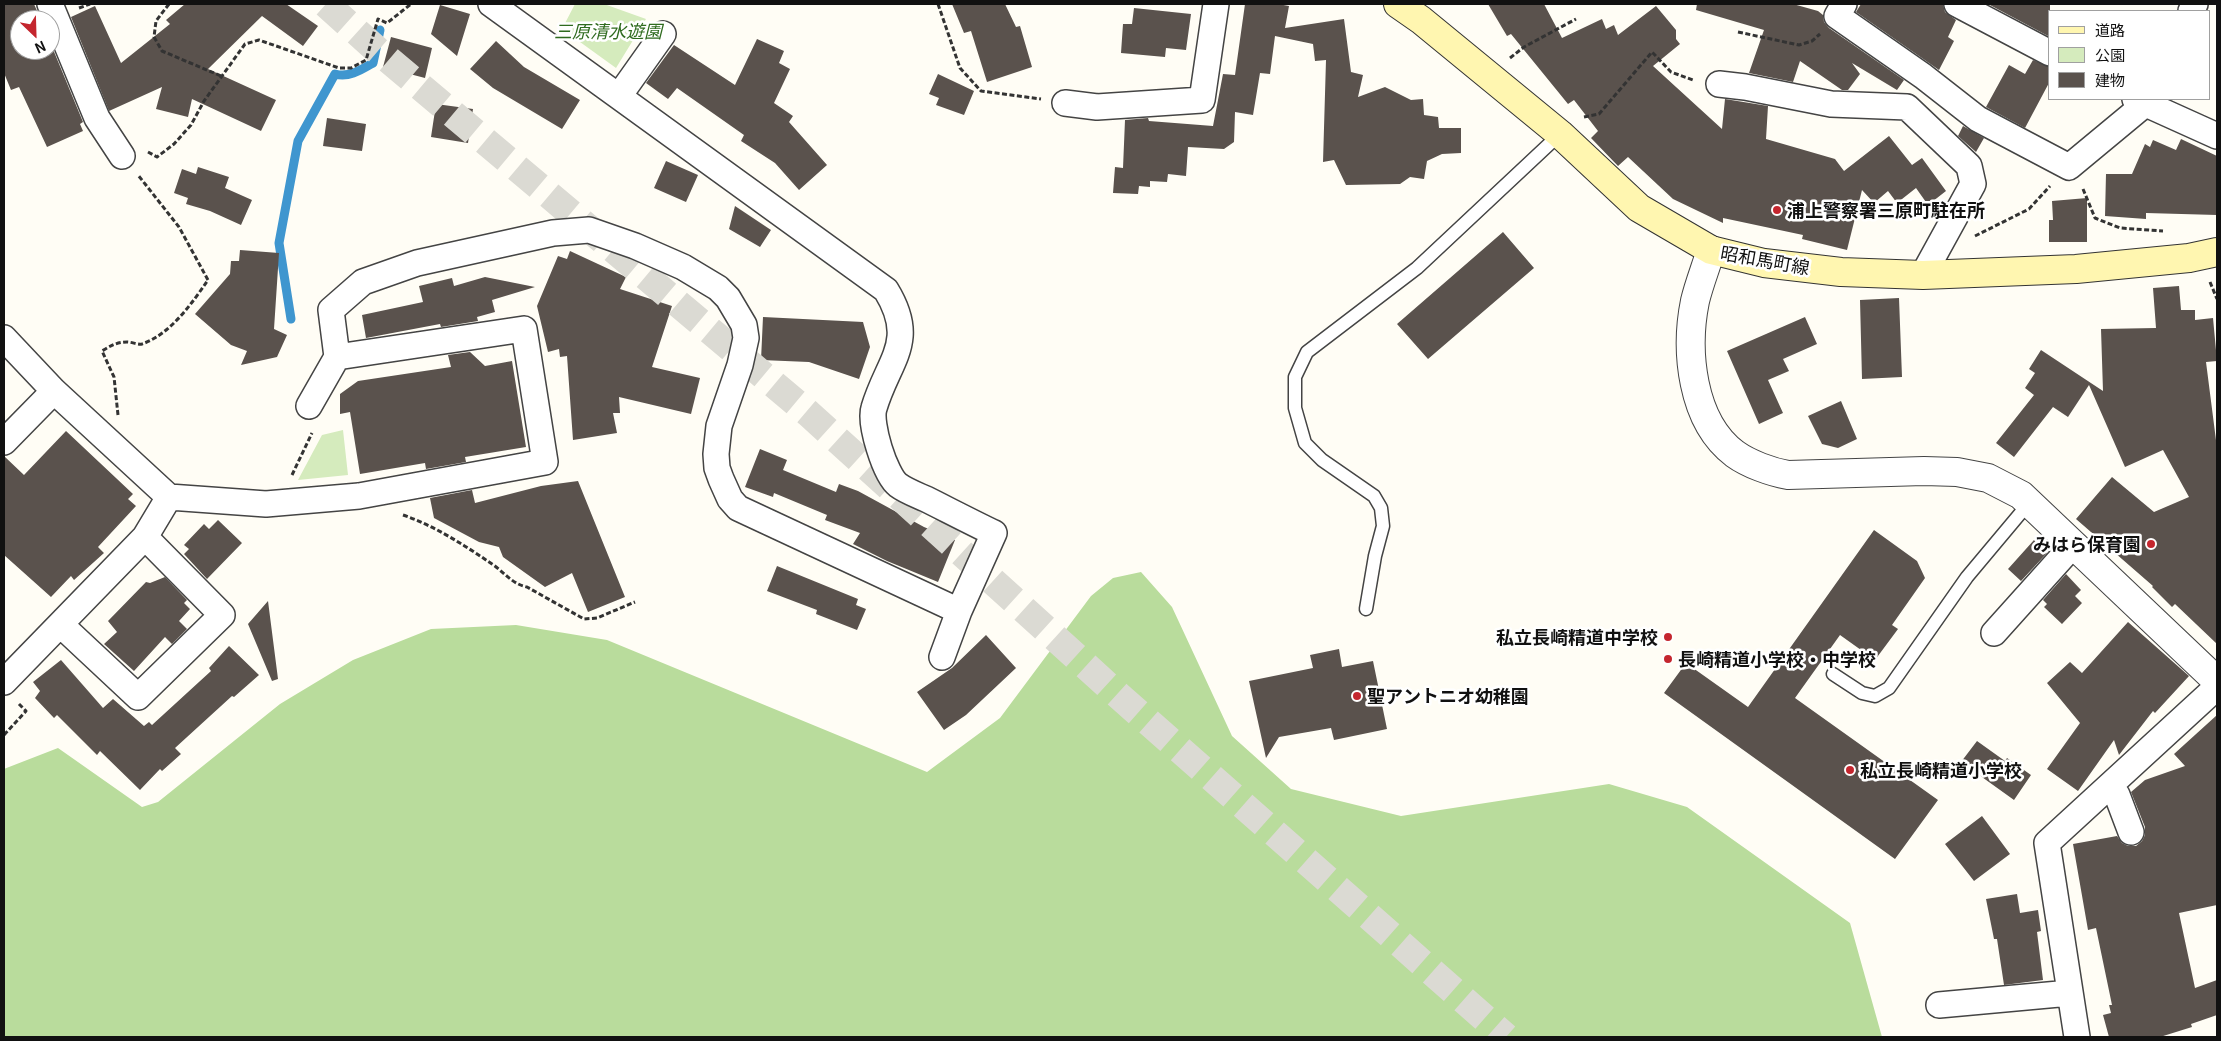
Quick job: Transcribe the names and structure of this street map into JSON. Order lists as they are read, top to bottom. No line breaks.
{"streets":{"main road":["昭和馬町線"]},"parks":["三原清水遊園"],"places":["浦上警察署三原町駐在所","みはら保育園","私立長崎精道中学校","長崎精道小学校・中学校","聖アントニオ幼稚園","私立長崎精道小学校"],"legend":["道路","公園","建物"],"north":"bottom right"}
